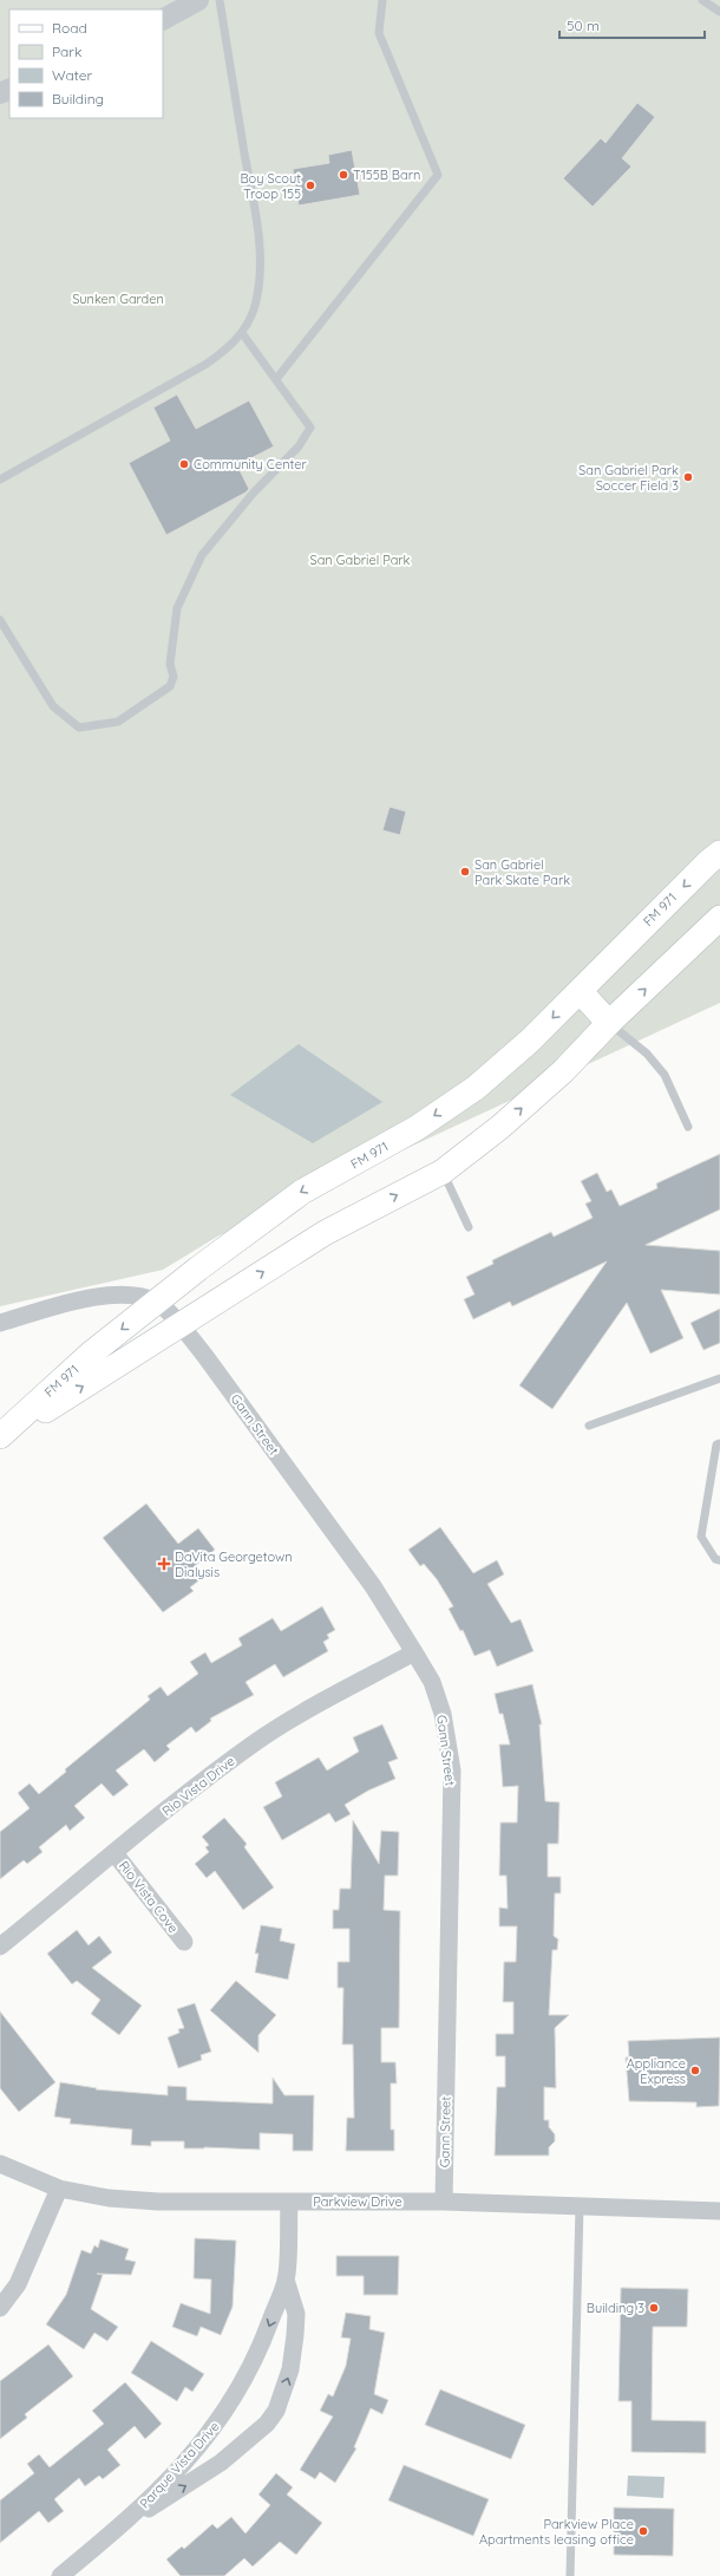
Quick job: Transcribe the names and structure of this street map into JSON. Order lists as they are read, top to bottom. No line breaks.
{"streets":{"main road":["FM 971"],"street":["Gann Street","Rio Vista Drive","Rio Vista Cove","Parkview Drive","Parque Vista Drive"]},"crossings":[["FM 971","Gann Street"],["Gann Street","Rio Vista Drive"],["Gann Street","Parkview Drive"],["Rio Vista Drive","Rio Vista Cove"],["Parkview Drive","Parque Vista Drive"]],"parks":["Sunken Garden","San Gabriel Park"],"places":{"other":["T155B Barn","Boy Scout Troop 155","Community Center","San Gabriel Park Soccer Field 3","San Gabriel Park Skate Park","Appliance Express","Building 3","Parkview Place Apartments leasing office"],"health":["DaVita Georgetown Dialysis"]},"legend":["Road","Park","Water","Building"],"scale_bar":"50 m"}
